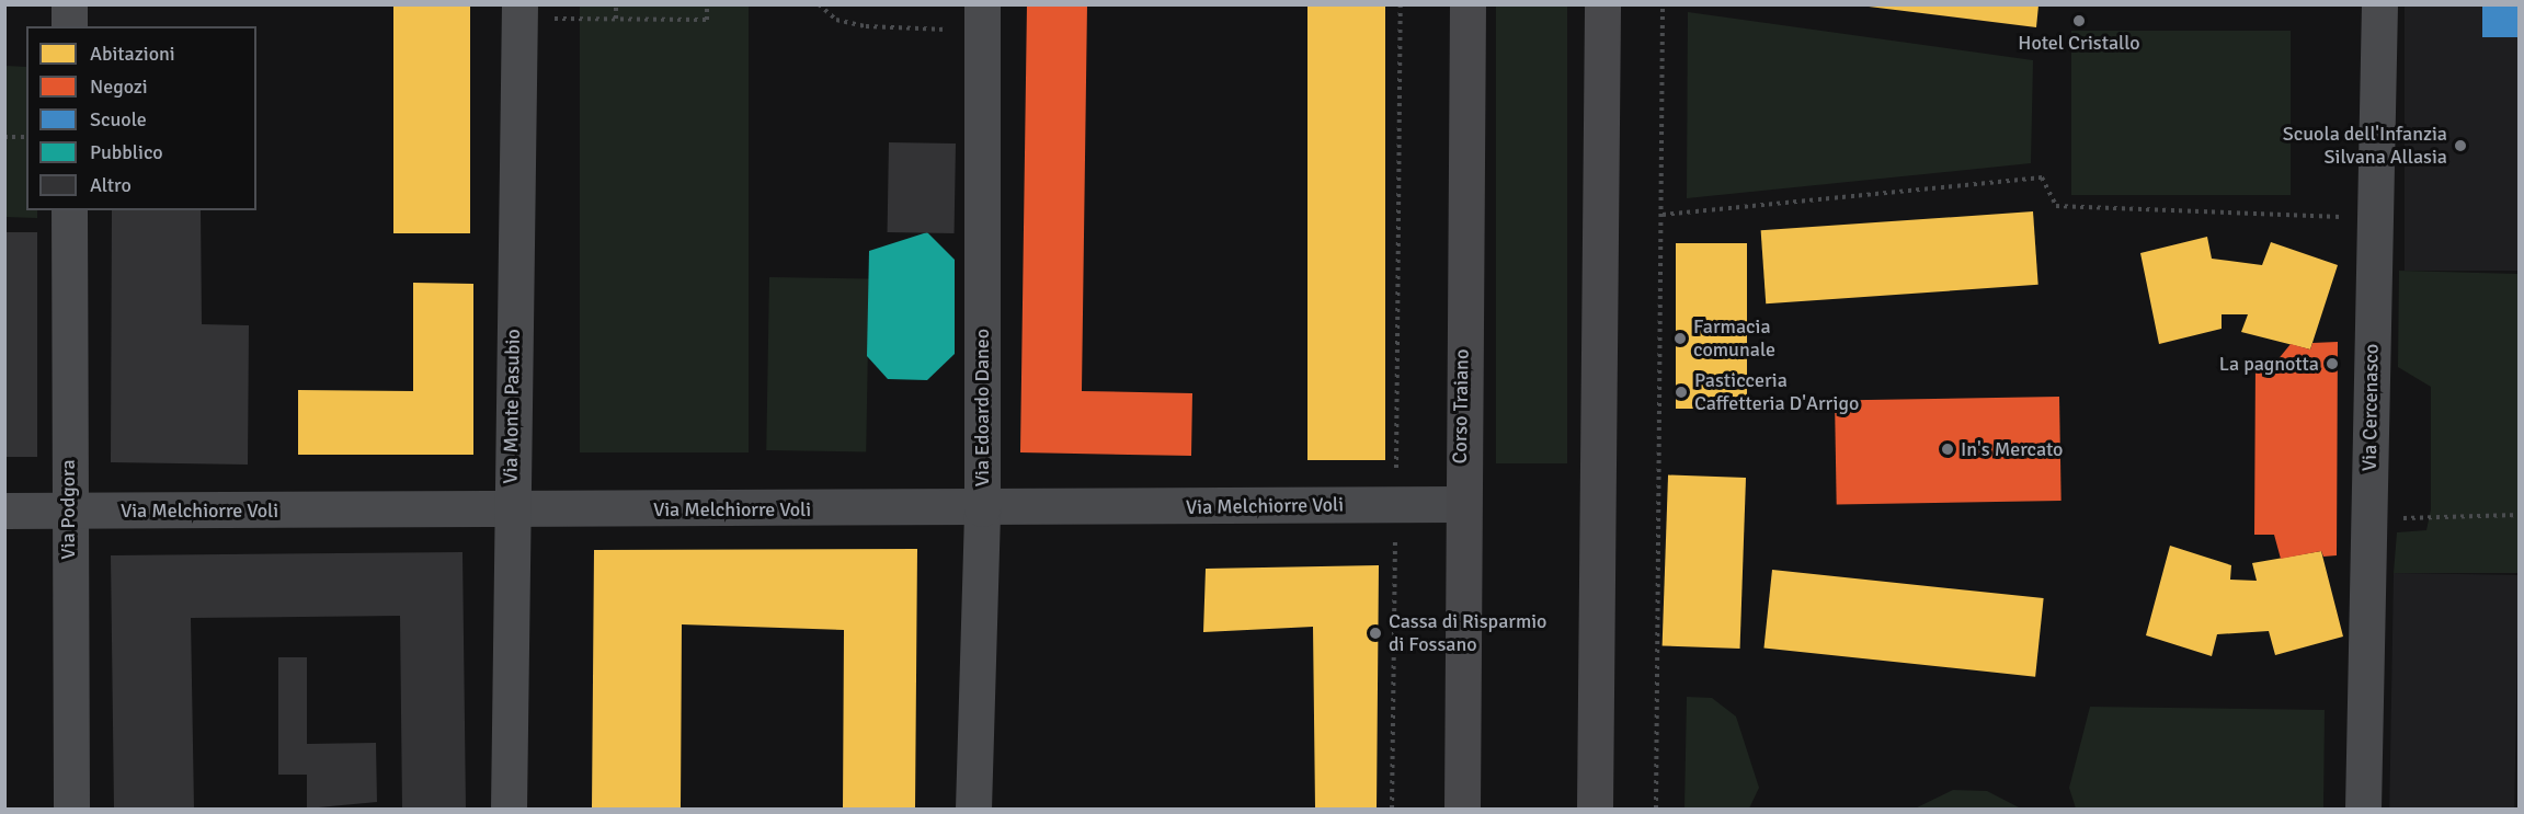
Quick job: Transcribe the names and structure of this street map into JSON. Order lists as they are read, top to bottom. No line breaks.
{"streets":{"main road":["Corso Traiano"],"street":["Via Monte Pasubio","Via Edoardo Daneo","Via Cercenasco","Via Melchiorre Voli","Via Podgora"]},"crossings":[["Via Monte Pasubio","Via Melchiorre Voli"],["Corso Traiano","Via Melchiorre Voli"],["Via Edoardo Daneo","Via Melchiorre Voli"],["Via Melchiorre Voli","Via Podgora"]],"places":["Hotel Cristallo","Scuola dell'Infanzia Silvana Allasia","Farmacia comunale","La pagnotta","Pasticceria Caffetteria D'Arrigo","In's Mercato","Cassa di Risparmio di Fossano"],"legend":["Abitazioni","Negozi","Scuole","Pubblico","Altro"]}
